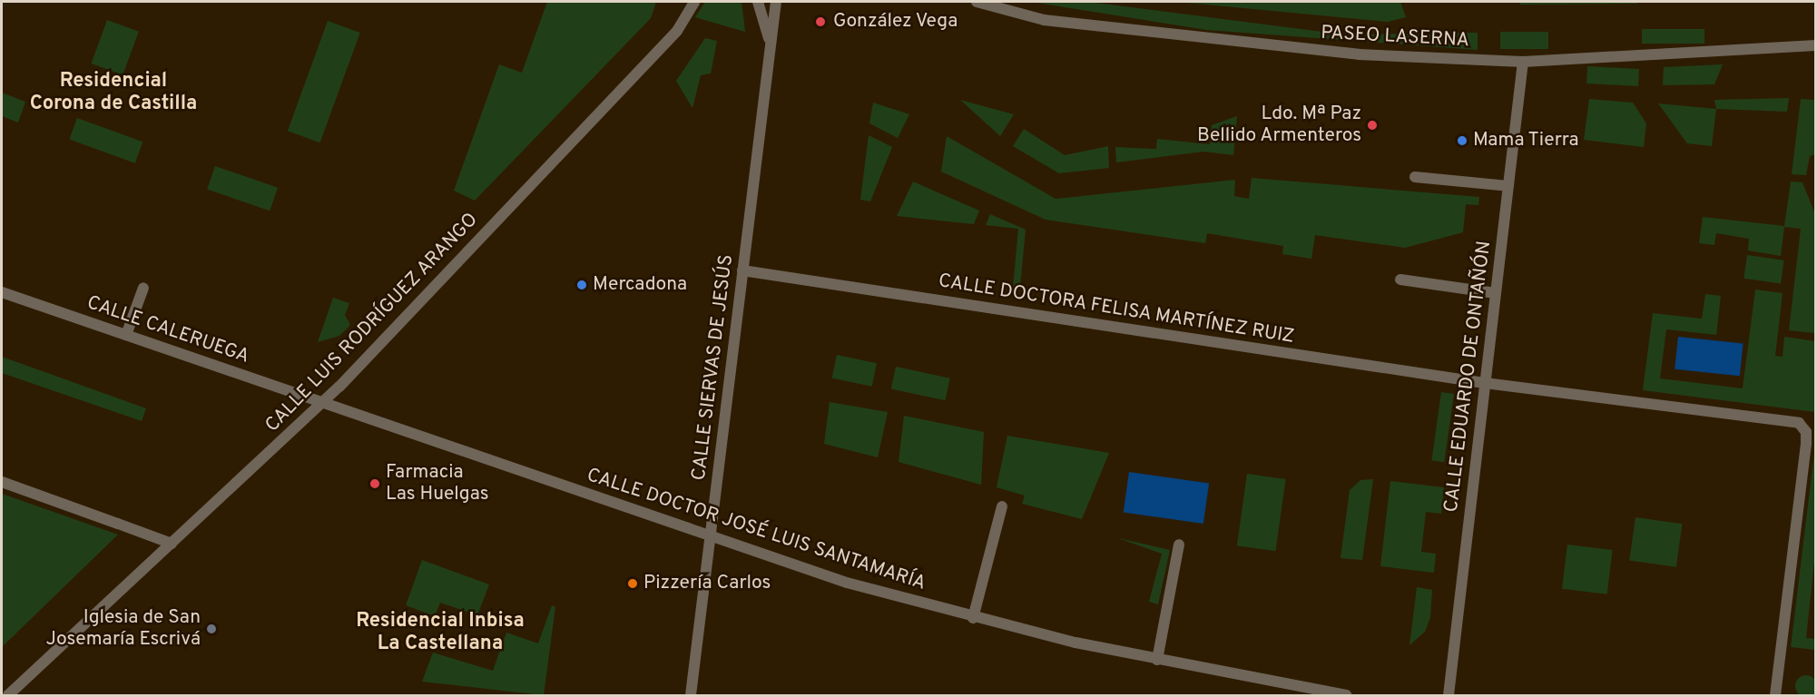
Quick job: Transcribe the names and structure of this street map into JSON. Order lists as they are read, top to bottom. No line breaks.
{"streets":{"street":["PASEO LASERNA","CALLE DOCTORA FELISA MARTÍNEZ RUIZ","CALLE LUIS RODRÍGUEZ ARANGO","CALLE CALERUEGA","CALLE SIERVAS DE JESÚS","CALLE EDUARDO DE ONTAÑÓN","CALLE DOCTOR JOSÉ LUIS SANTAMARÍA"]},"crossings":[["PASEO LASERNA","CALLE EDUARDO DE ONTAÑÓN"],["CALLE DOCTORA FELISA MARTÍNEZ RUIZ","CALLE SIERVAS DE JESÚS"],["CALLE DOCTORA FELISA MARTÍNEZ RUIZ","CALLE EDUARDO DE ONTAÑÓN"],["CALLE LUIS RODRÍGUEZ ARANGO","CALLE CALERUEGA"],["CALLE LUIS RODRÍGUEZ ARANGO","CALLE DOCTOR JOSÉ LUIS SANTAMARÍA"],["CALLE CALERUEGA","CALLE DOCTOR JOSÉ LUIS SANTAMARÍA"],["CALLE SIERVAS DE JESÚS","CALLE DOCTOR JOSÉ LUIS SANTAMARÍA"]],"districts":["Residencial Corona de Castilla","Residencial Inbisa La Castellana"],"places":["González Vega","Ldo. Mª Paz Bellido Armenteros","Mama Tierra","Mercadona","Farmacia Las Huelgas","Pizzería Carlos","Iglesia de San Josemaría Escrivá"]}
